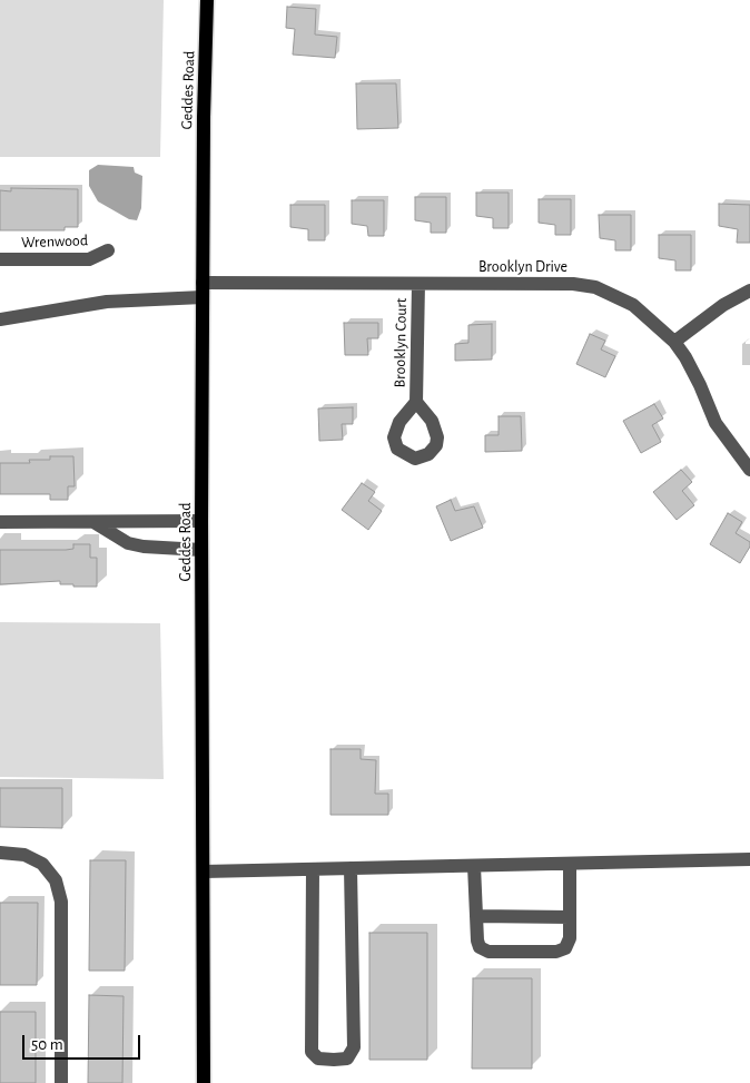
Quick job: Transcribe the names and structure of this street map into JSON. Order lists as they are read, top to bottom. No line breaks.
{"streets":{"main road":["Geddes Road"],"street":["Wrenwood","Brooklyn Drive","Brooklyn Court"]},"crossings":[["Geddes Road","Brooklyn Drive"],["Brooklyn Drive","Brooklyn Court"]],"scale_bar":"50 m"}
